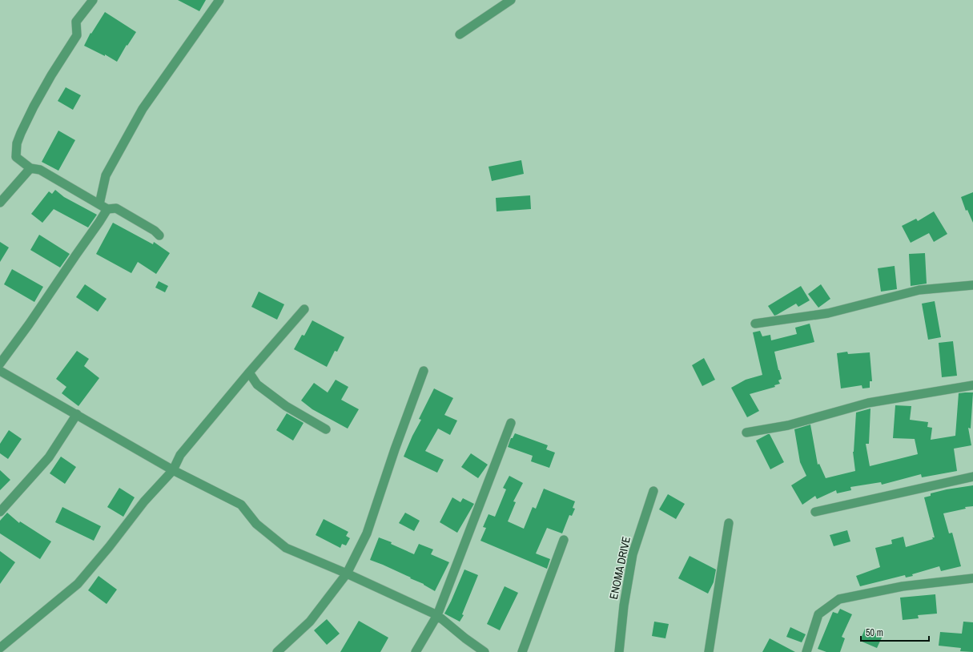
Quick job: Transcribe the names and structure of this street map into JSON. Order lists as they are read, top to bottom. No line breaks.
{"streets":{"street":["ENOMA DRIVE"]},"scale_bar":"50 m"}
